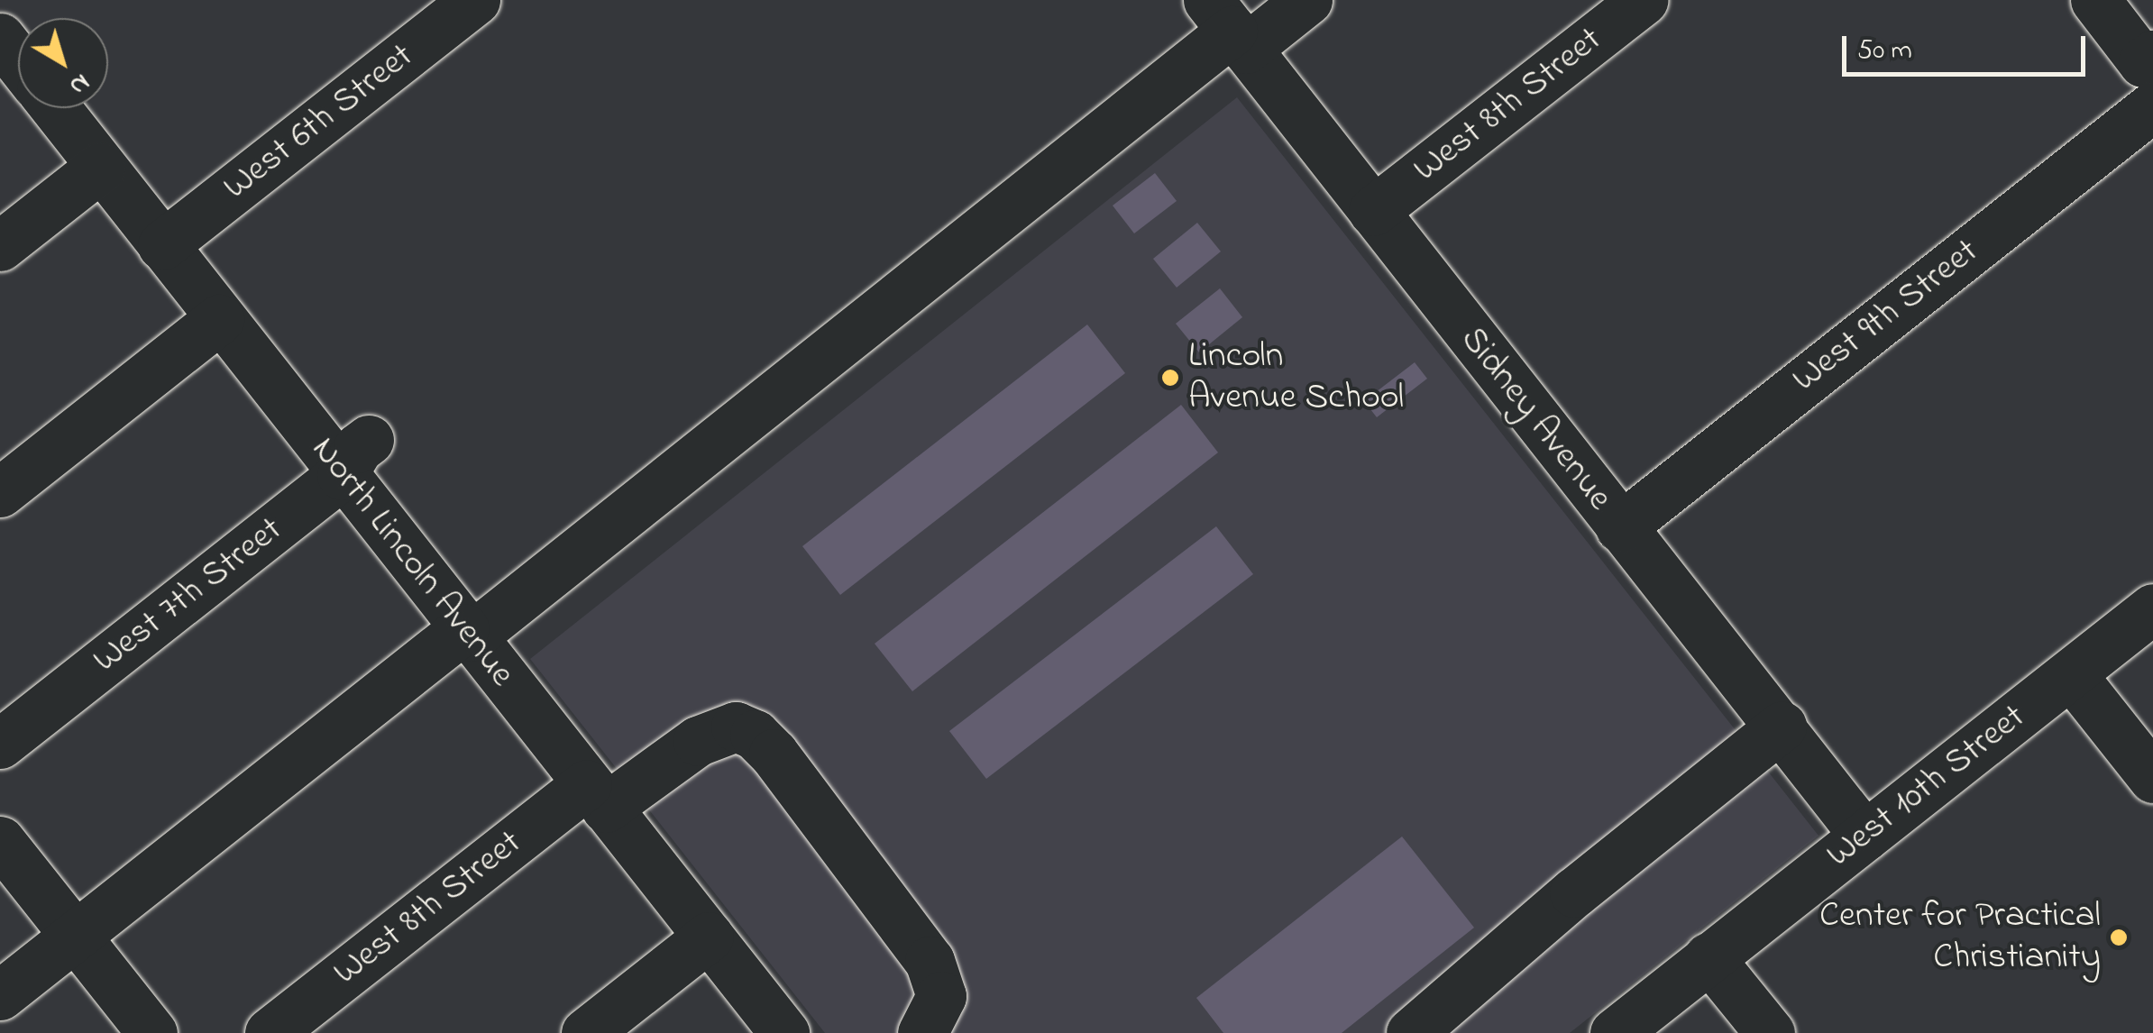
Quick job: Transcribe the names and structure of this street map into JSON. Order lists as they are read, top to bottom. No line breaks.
{"streets":{"street":["West 8th Street","West 6th Street","West 9th Street","Sidney Avenue","North Lincoln Avenue","West 7th Street","West 10th Street"]},"crossings":[["West 8th Street","Sidney Avenue"],["West 8th Street","North Lincoln Avenue"],["West 6th Street","North Lincoln Avenue"],["West 9th Street","Sidney Avenue"],["Sidney Avenue","West 10th Street"],["North Lincoln Avenue","West 7th Street"]],"places":["Lincoln Avenue School","Center for Practical Christianity"],"scale_bar":"50 m","north":"bottom right"}
